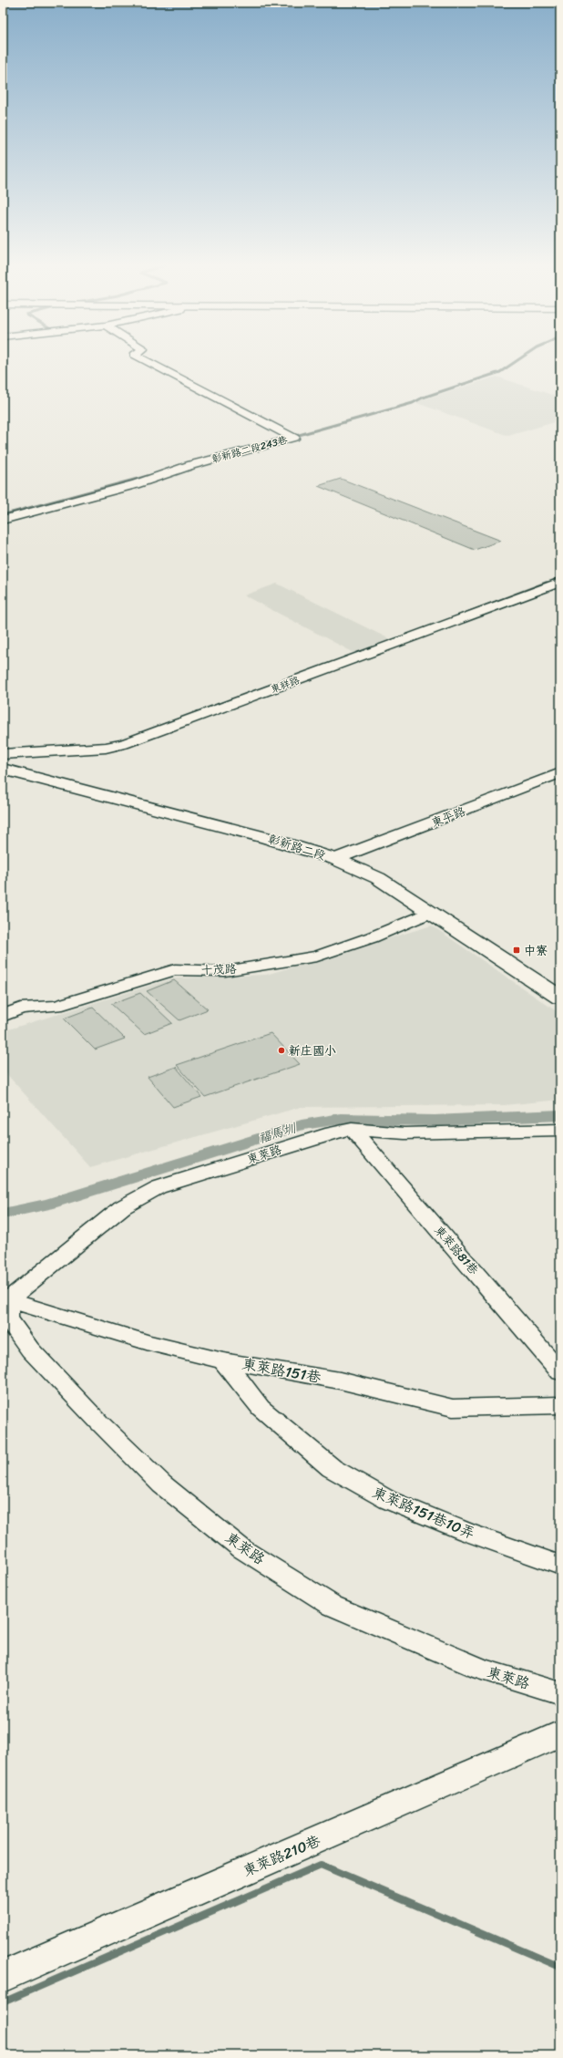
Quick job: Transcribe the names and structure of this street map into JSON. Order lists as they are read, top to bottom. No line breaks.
{"streets":{"main road":["彰新路二段","東萊路210巷"],"street":["彰新路二段243巷","東祥路","東平路","十茂路","東萊路","東萊路81巷","東萊路151巷","東萊路151巷10弄"]},"crossings":[["東平路","彰新路二段"],["彰新路二段","十茂路"],["東萊路","東萊路81巷"],["東萊路","東萊路151巷"],["東萊路151巷","東萊路151巷10弄"]],"water":["福馬圳"],"places":{"transit":["中寮"],"other":["新庄國小"]}}
